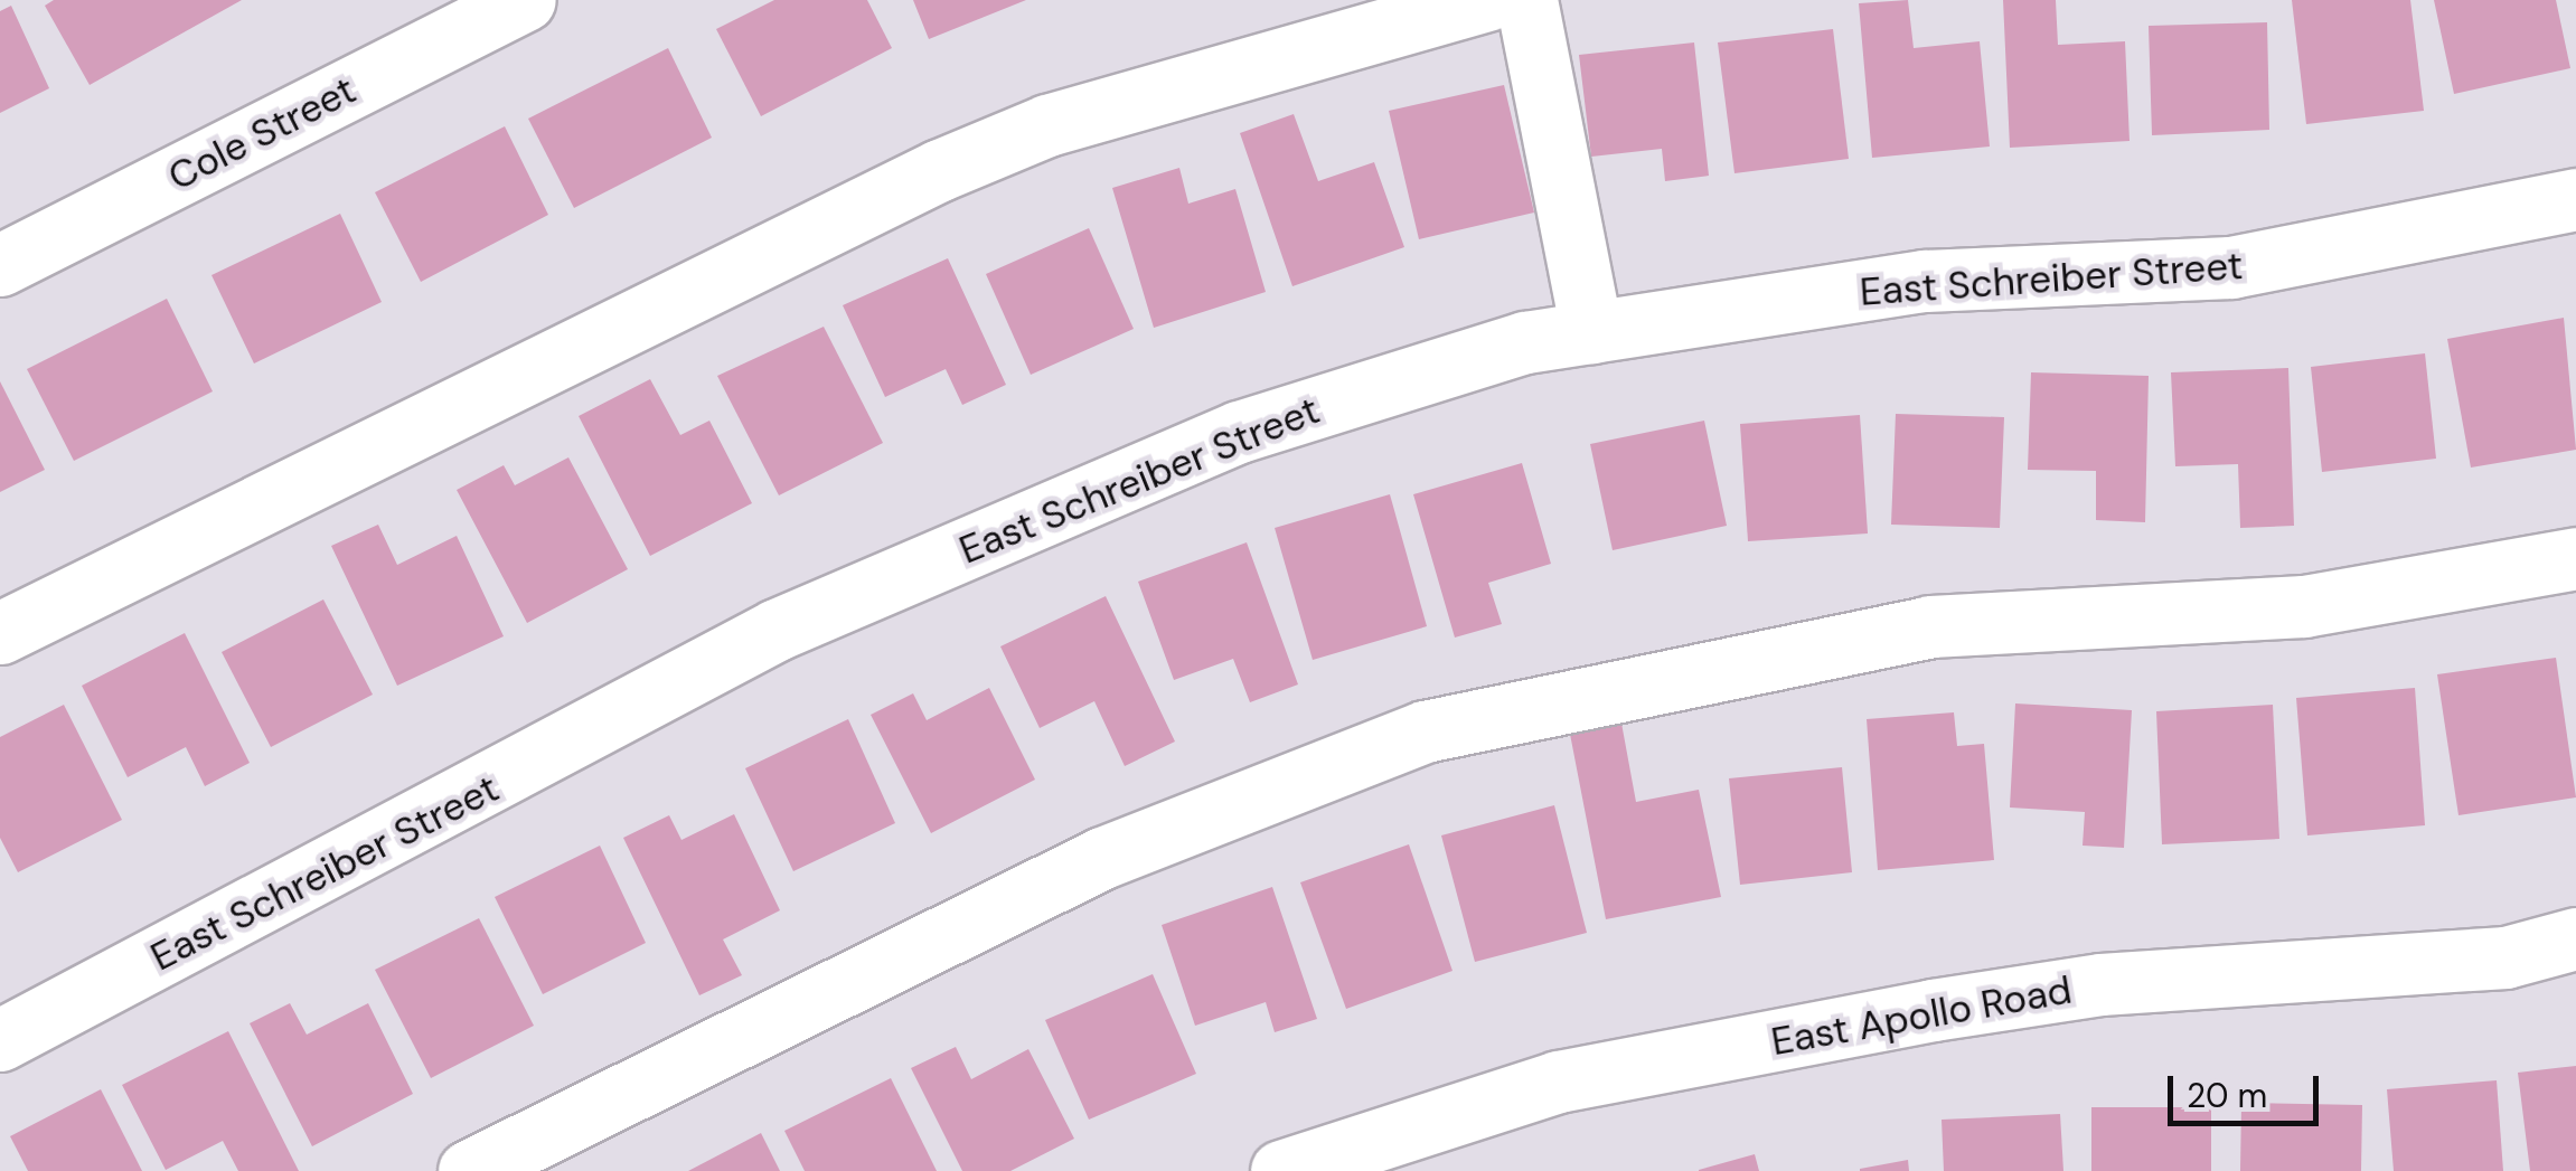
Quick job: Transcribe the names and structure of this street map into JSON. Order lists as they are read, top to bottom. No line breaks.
{"streets":{"street":["Cole Street","East Schreiber Street","East Apollo Road"]},"scale_bar":"20 m"}
